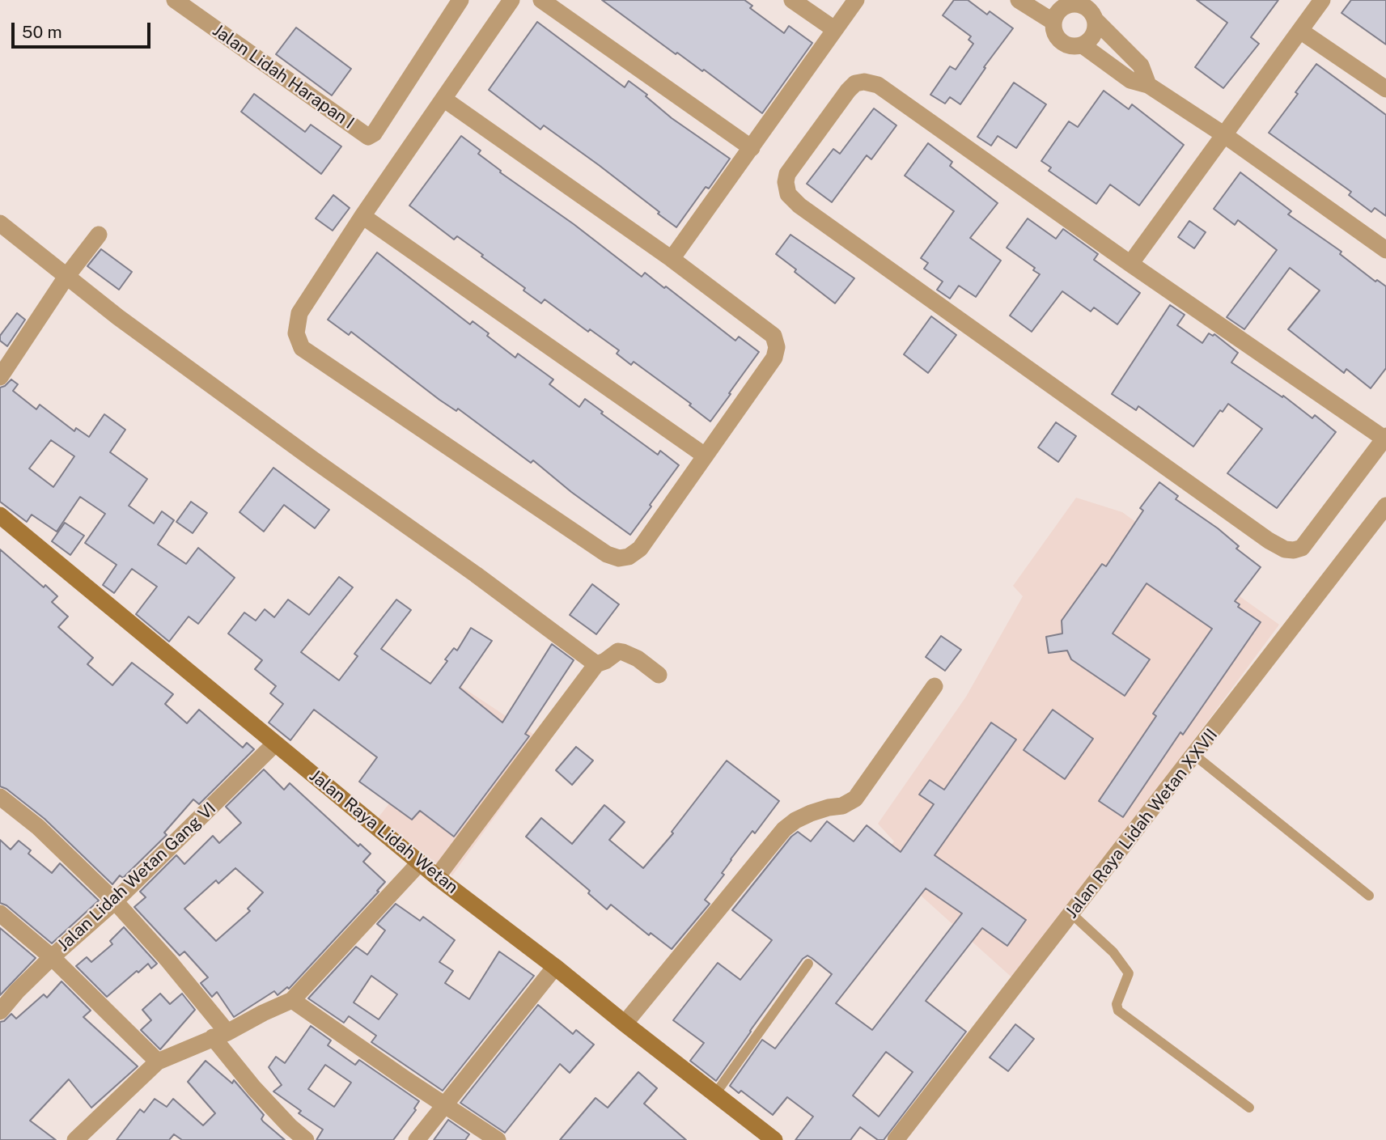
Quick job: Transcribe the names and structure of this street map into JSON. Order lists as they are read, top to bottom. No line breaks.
{"streets":{"main road":["Jalan Raya Lidah Wetan"],"street":["Jalan Lidah Harapan I","Jalan Raya Lidah Wetan XXVII","Jalan Lidah Wetan Gang VI"]},"crossings":[["Jalan Raya Lidah Wetan","Jalan Lidah Wetan Gang VI"]],"scale_bar":"50 m"}
